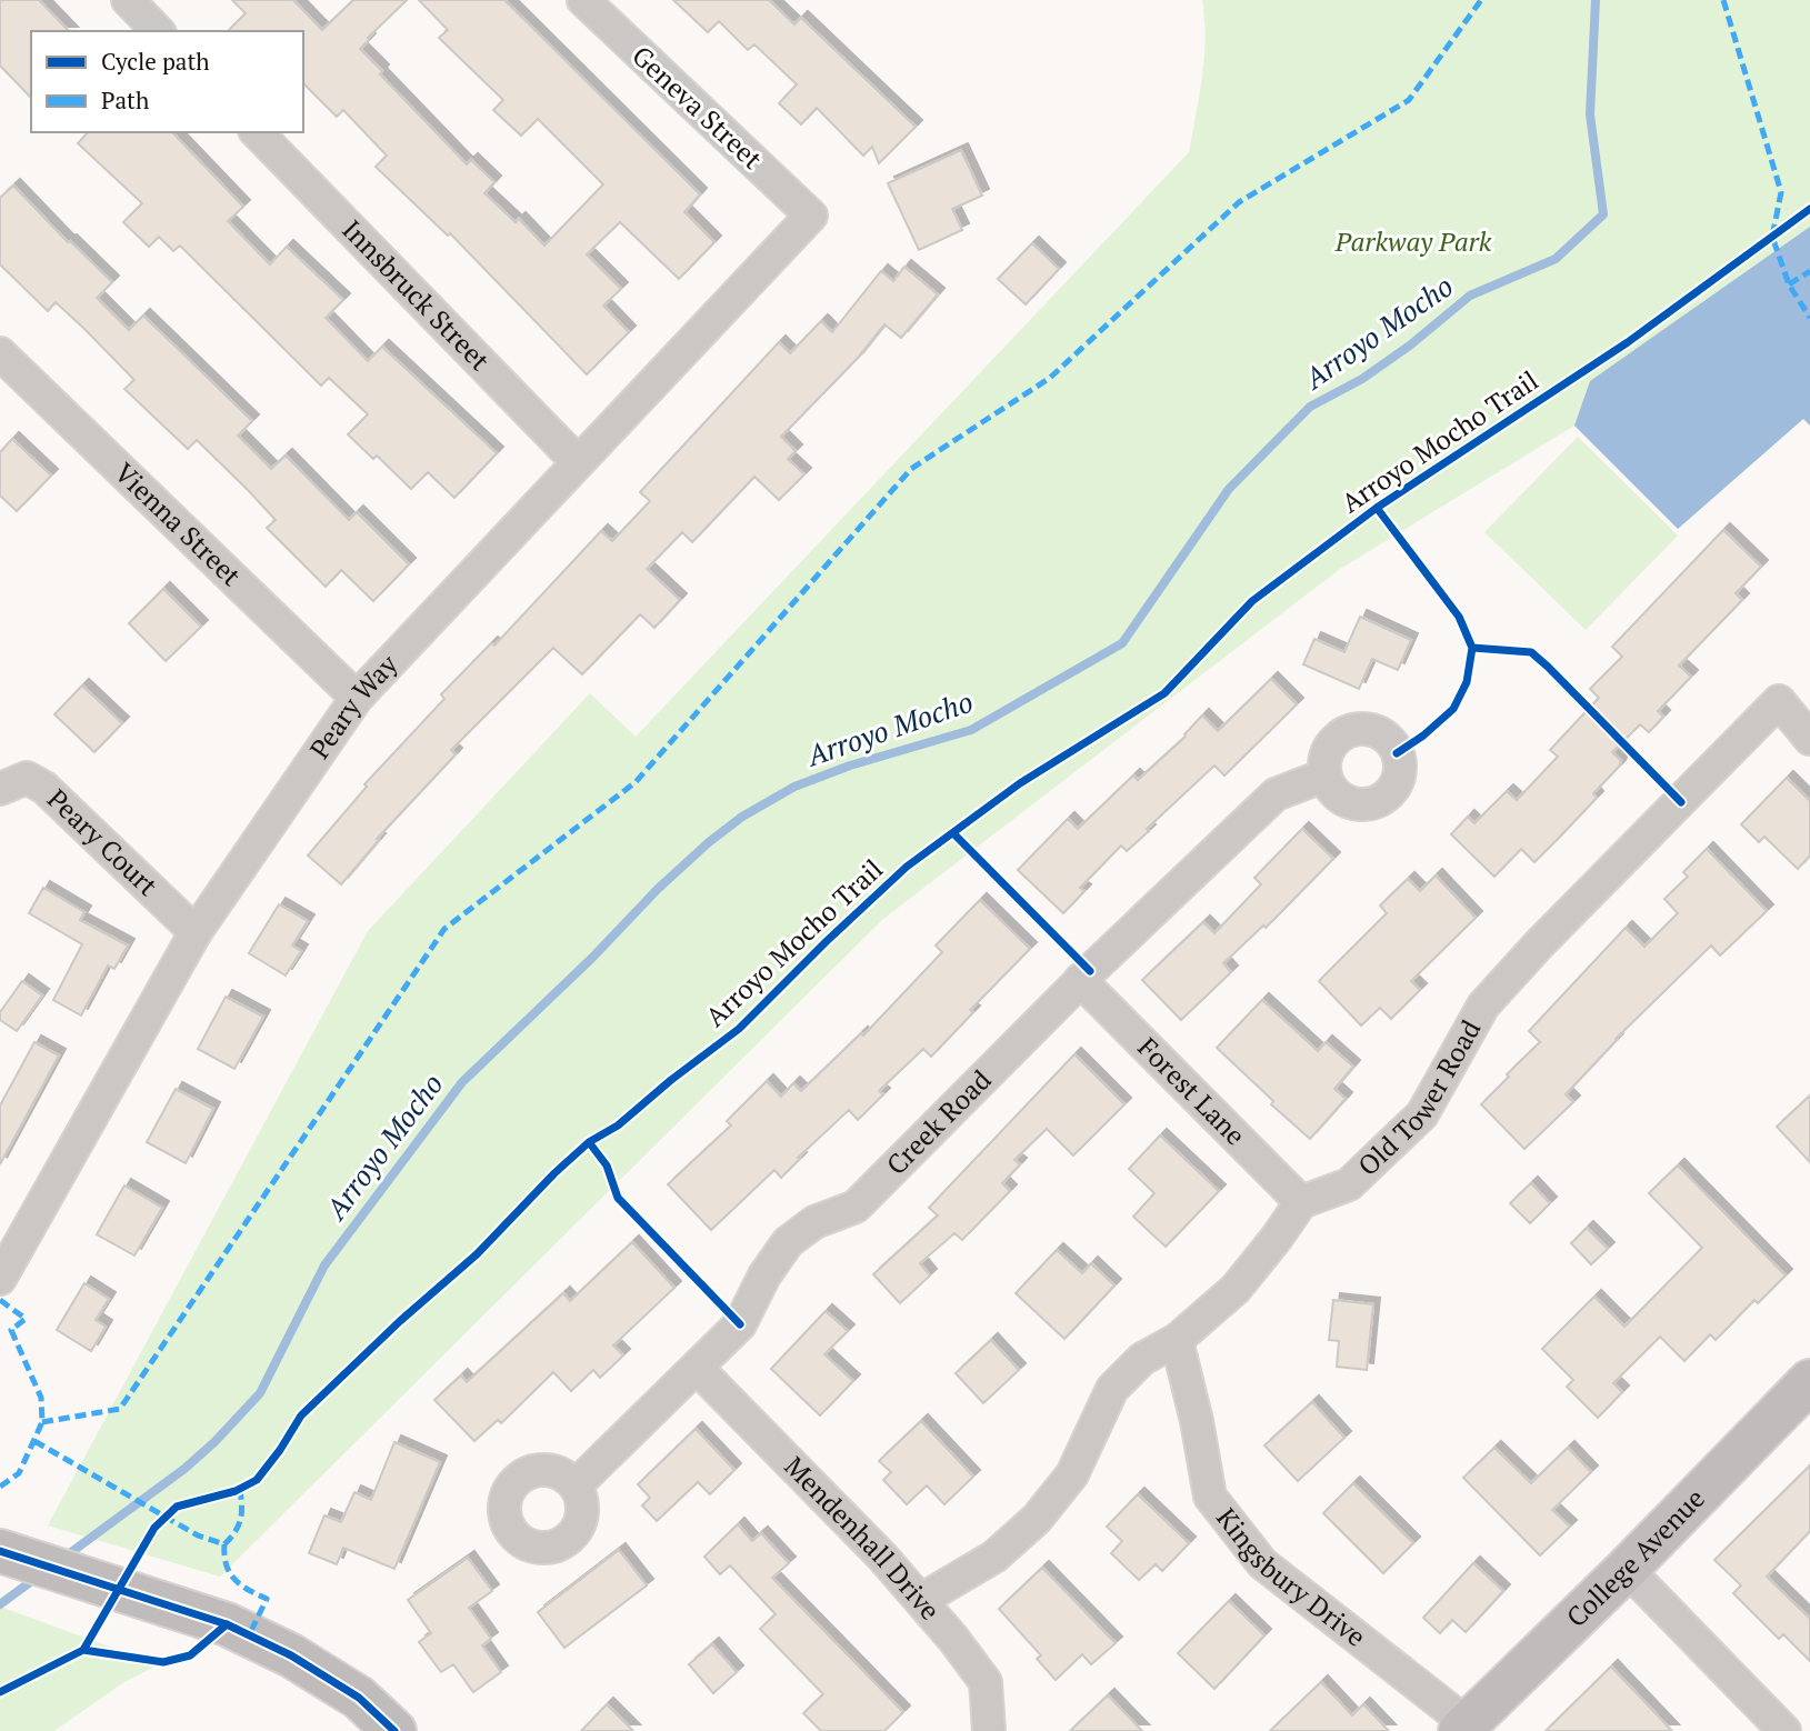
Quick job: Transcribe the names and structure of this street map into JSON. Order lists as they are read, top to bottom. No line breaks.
{"streets":{"street":["Geneva Street","Innsbruck Street","Vienna Street","Peary Way","Peary Court","Forest Lane","Old Tower Road","Creek Road","Mendenhall Drive","College Avenue","Kingsbury Drive"],"cycle path":["Arroyo Mocho Trail"]},"crossings":[["Geneva Street","Peary Way"],["Innsbruck Street","Peary Way"],["Vienna Street","Peary Way"],["Peary Way","Peary Court"],["Forest Lane","Old Tower Road"],["Forest Lane","Creek Road"],["Creek Road","Mendenhall Drive"],["College Avenue","Kingsbury Drive"]],"water":["Arroyo Mocho"],"parks":["Parkway Park"],"legend":["Cycle path","Path"]}
